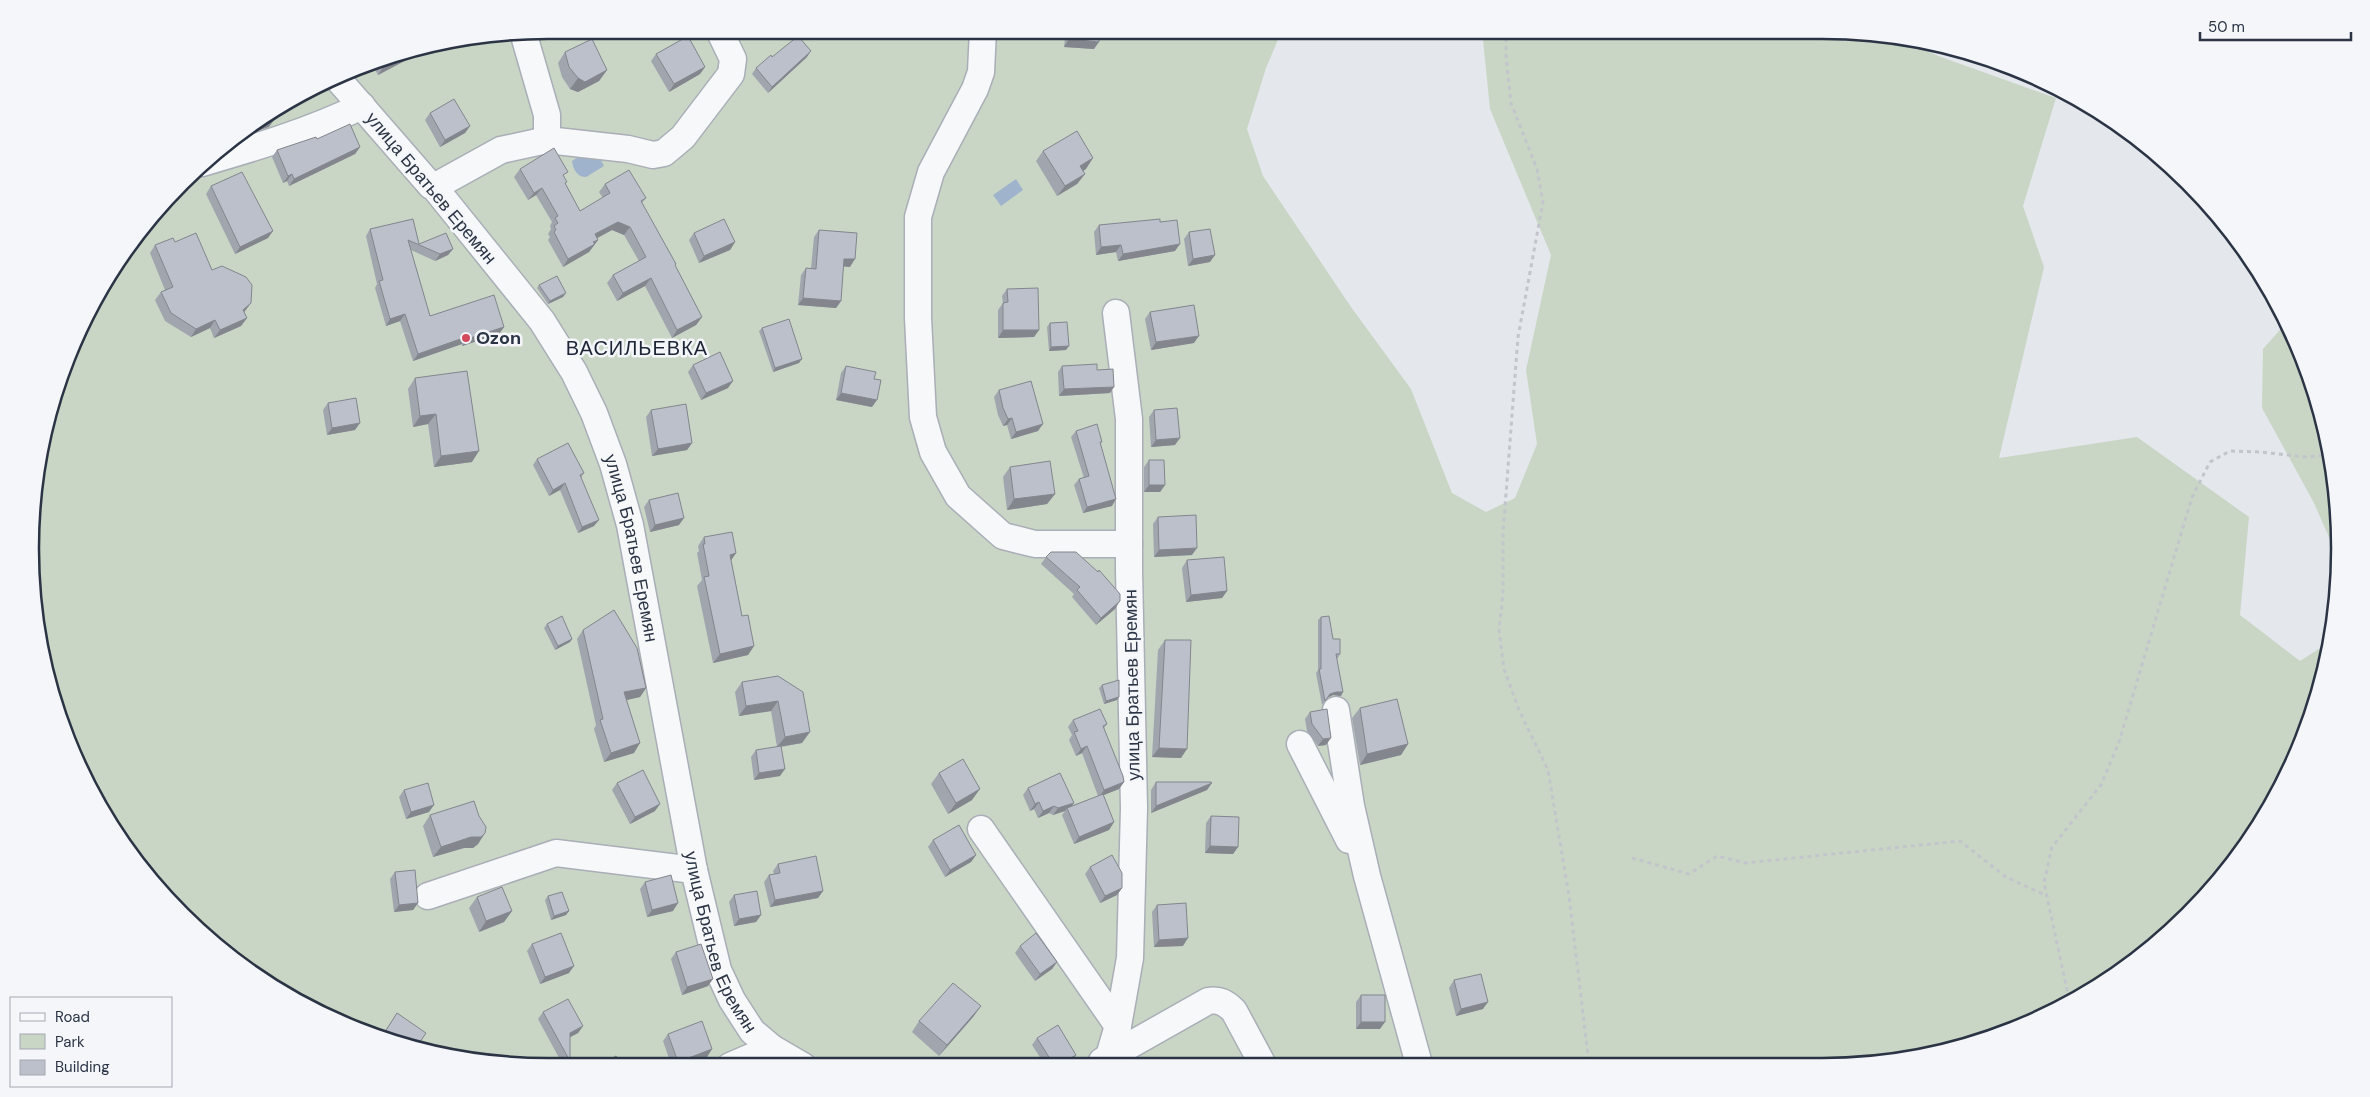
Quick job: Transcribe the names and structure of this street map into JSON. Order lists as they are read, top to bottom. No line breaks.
{"streets":{"street":["улица Братьев Еремян"]},"districts":["ВАСИЛЬЕВКА"],"places":["Ozon"],"legend":["Road","Park","Building"],"scale_bar":"50 m"}
